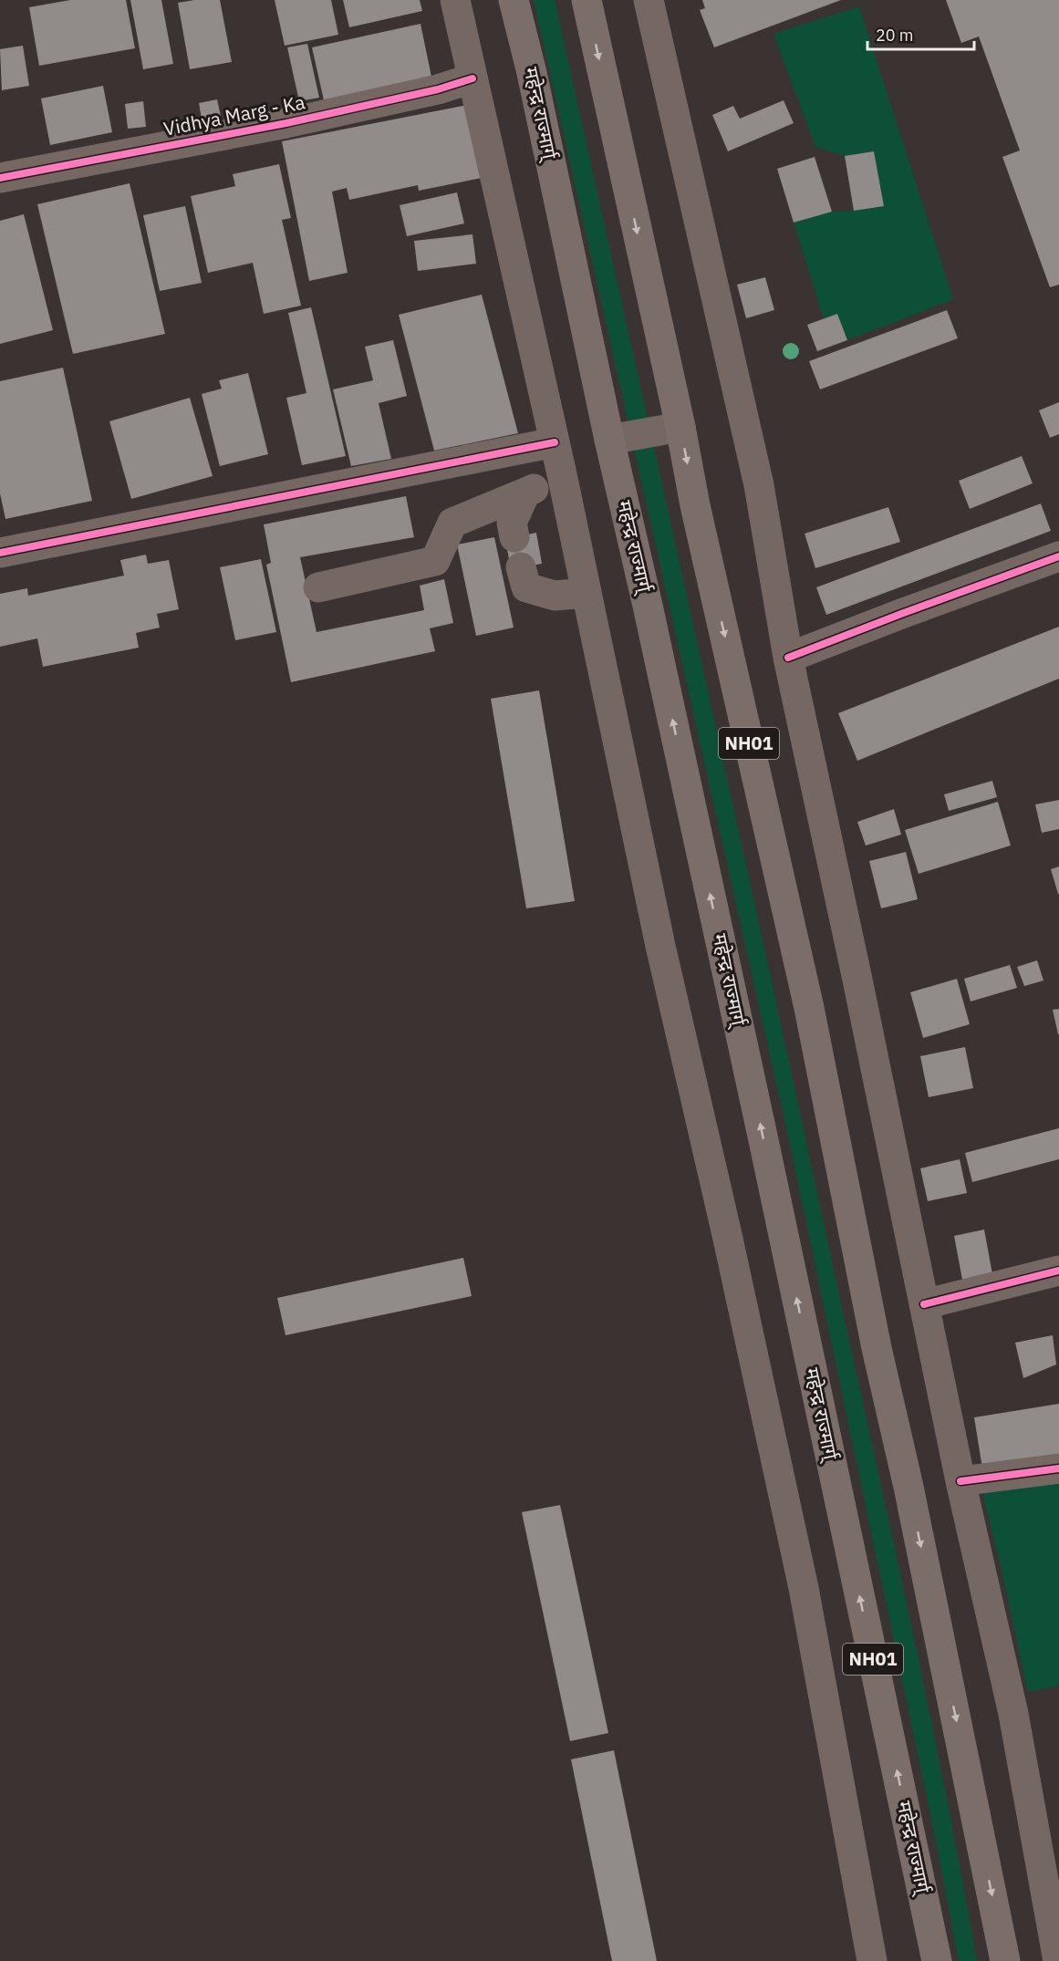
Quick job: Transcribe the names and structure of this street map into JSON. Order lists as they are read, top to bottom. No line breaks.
{"streets":{"highway":["महेन्द्र राज्मार्ग्","NH01"],"street":["Vidhya Marg - Ka"]},"scale_bar":"20 m"}
